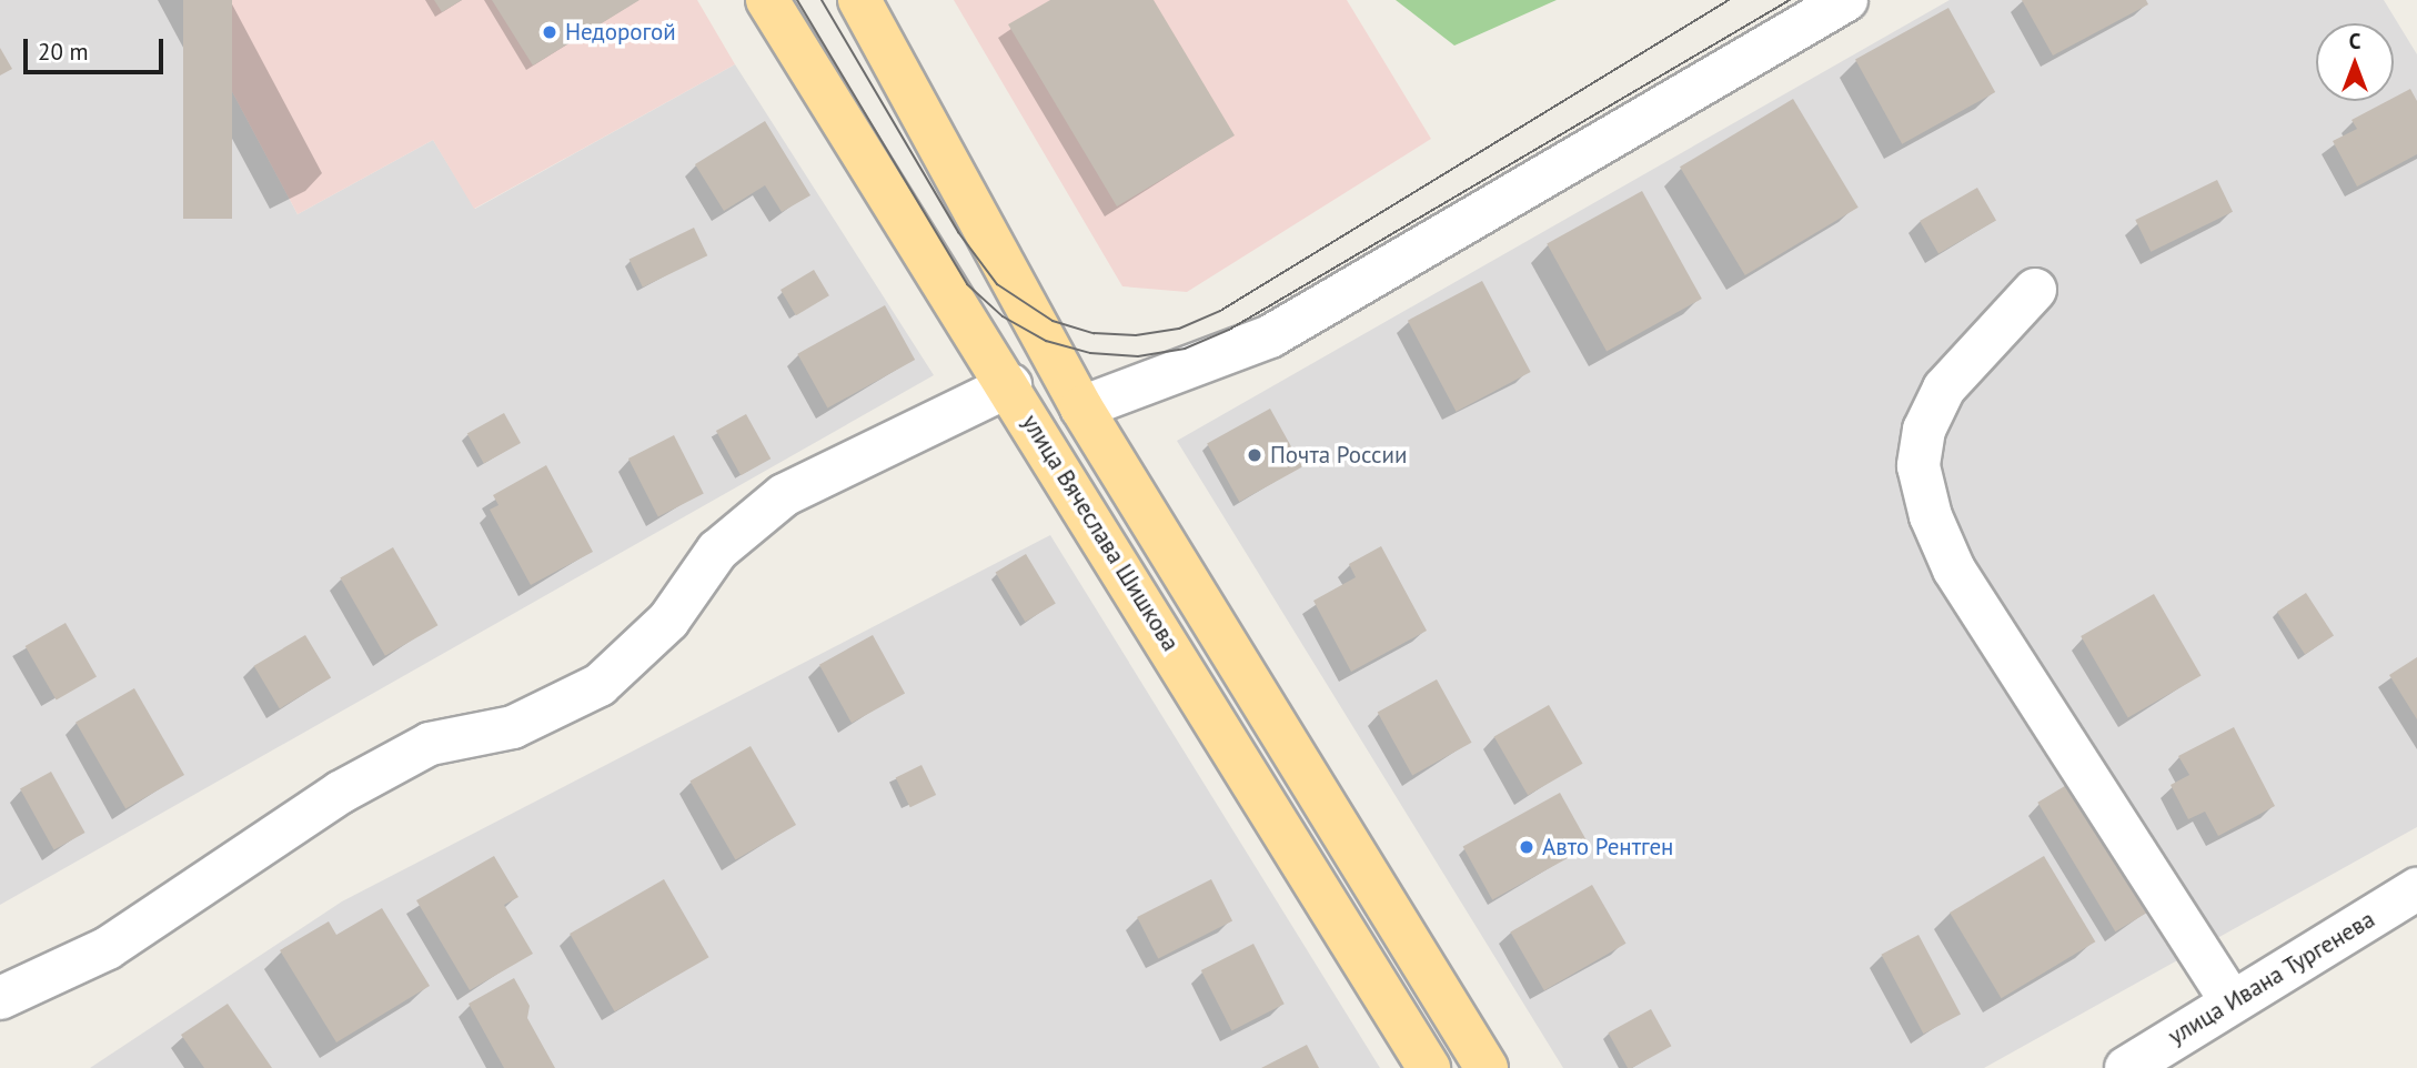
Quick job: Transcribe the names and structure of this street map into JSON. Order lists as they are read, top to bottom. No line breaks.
{"streets":{"main road":["улица Вячеслава Шишкова"],"street":["улица Ивана Тургенева"]},"places":["Недорогой","Почта России","Авто Рентген"],"scale_bar":"20 m","north":"top"}
